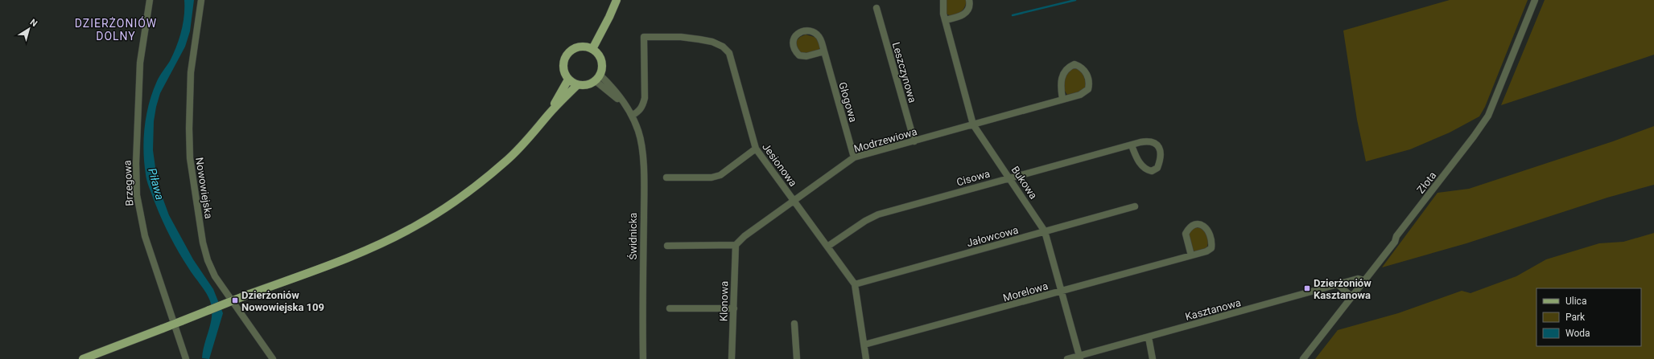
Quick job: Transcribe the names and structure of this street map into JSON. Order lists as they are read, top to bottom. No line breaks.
{"streets":{"street":["Leszczynowa","Głogowa","Modrzewiowa","Jesionowa","Cisowa","Bukowa","Złota","Brzegowa","Nowowiejska","Świdnicka","Jałowcowa","Morelowa","Klonowa","Kasztanowa"]},"crossings":[["Leszczynowa","Modrzewiowa"],["Głogowa","Modrzewiowa"],["Modrzewiowa","Jesionowa"],["Modrzewiowa","Bukowa"],["Modrzewiowa","Klonowa"],["Jesionowa","Cisowa"],["Jesionowa","Świdnicka"],["Jesionowa","Jałowcowa"],["Jesionowa","Morelowa"],["Cisowa","Bukowa"],["Bukowa","Jałowcowa"],["Bukowa","Morelowa"],["Bukowa","Kasztanowa"],["Złota","Kasztanowa"]],"districts":["DZIERŻONIÓW DOLNY"],"water":["Piława"],"places":{"transit":["Dzierżoniów Kasztanowa","Dzierżoniów Nowowiejska 109"]},"legend":["Ulica","Park","Woda"],"north":"top right"}
